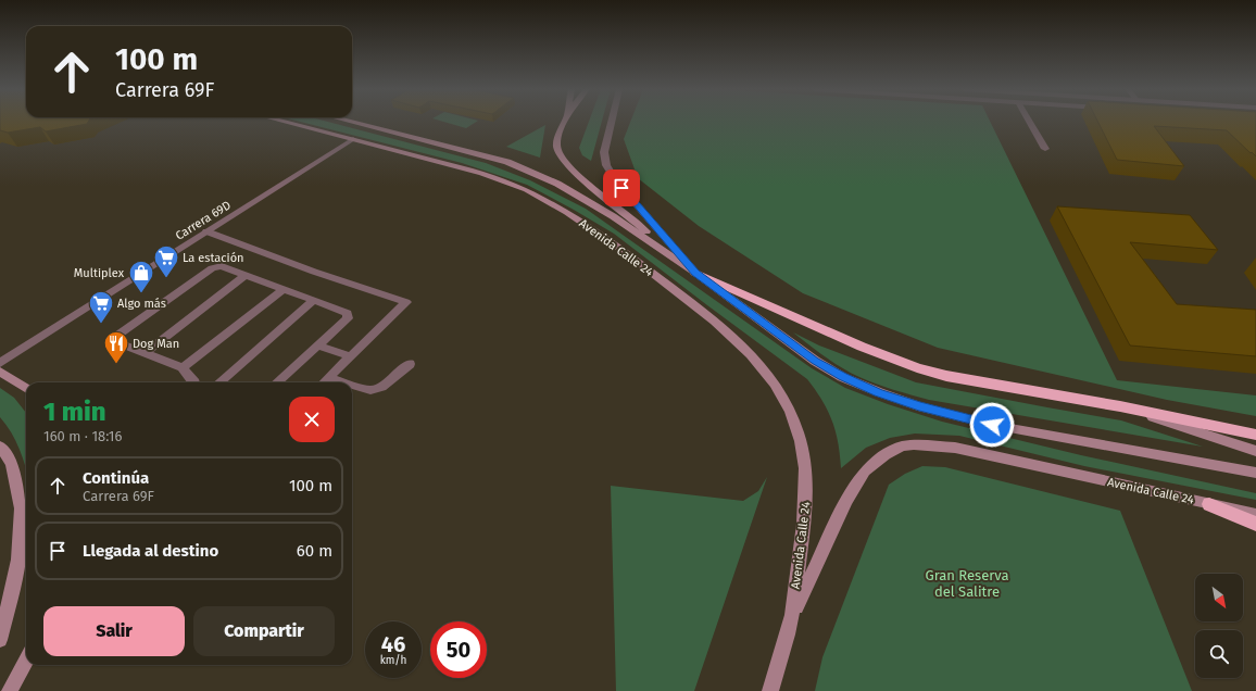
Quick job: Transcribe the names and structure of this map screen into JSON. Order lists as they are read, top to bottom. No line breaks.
{"streets":{"main road":["Avenida Calle 24"],"street":["Carrera 69D"]},"crossings":[["Carrera 69D","Avenida Calle 24"]],"parks":["Gran Reserva del Salitre"],"places":{"supermarket":["La estación","Algo más"],"shop":["Multiplex"],"restaurant":["Dog Man"]},"north":"bottom right","page":{"turn":["100 m","Carrera 69F"],"heading":["1 min","160 m · 18:16"],"list":[{"name":"Continúa","note":"Carrera 69F","value":"100 m"},{"name":"Llegada al destino","value":"60 m"}],"buttons":["Salir","Compartir"],"speed":"46 km/h","limit":"50"}}
